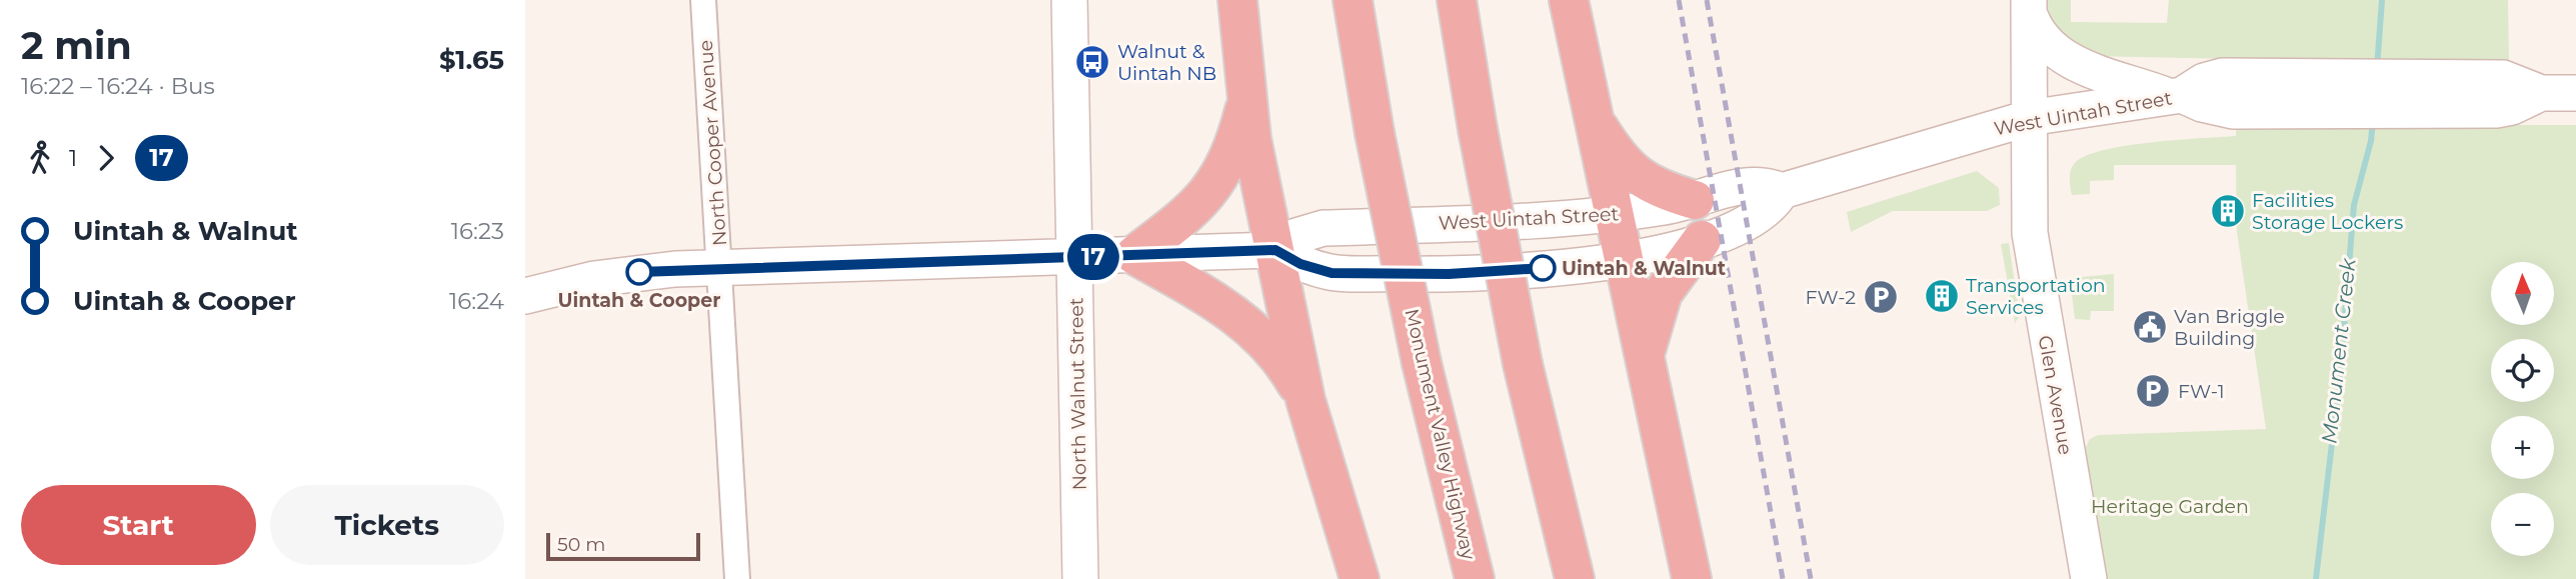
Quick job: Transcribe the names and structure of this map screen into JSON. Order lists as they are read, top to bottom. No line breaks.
{"streets":{"highway":["Monument Valley Highway"],"main road":["West Uintah Street","North Walnut Street","Glen Avenue"],"street":["North Cooper Avenue"]},"crossings":[["West Uintah Street","North Cooper Avenue"],["West Uintah Street","North Walnut Street"],["West Uintah Street","Glen Avenue"]],"water":["Monument Creek"],"parks":["Heritage Garden"],"places":{"bus stop":["Walnut & Uintah NB"],"building":["Facilities Storage Lockers","Transportation Services"],"other":["Uintah & Walnut","Uintah & Cooper"],"parking":["FW-2","FW-1"],"public building":["Van Briggle Building"]},"lines":["bus line 17"],"scale_bar":"50 m","north":"top","page":{"heading":["2 min","16:22 – 16:24 · Bus","$1.65"],"on_map":"17","legs":["1","17"],"list":[{"name":"Uintah & Walnut","value":"16:23"},{"name":"Uintah & Cooper","value":"16:24"}],"map_buttons":["+","−"],"buttons":["Start","Tickets"],"scale":"50 m"}}
